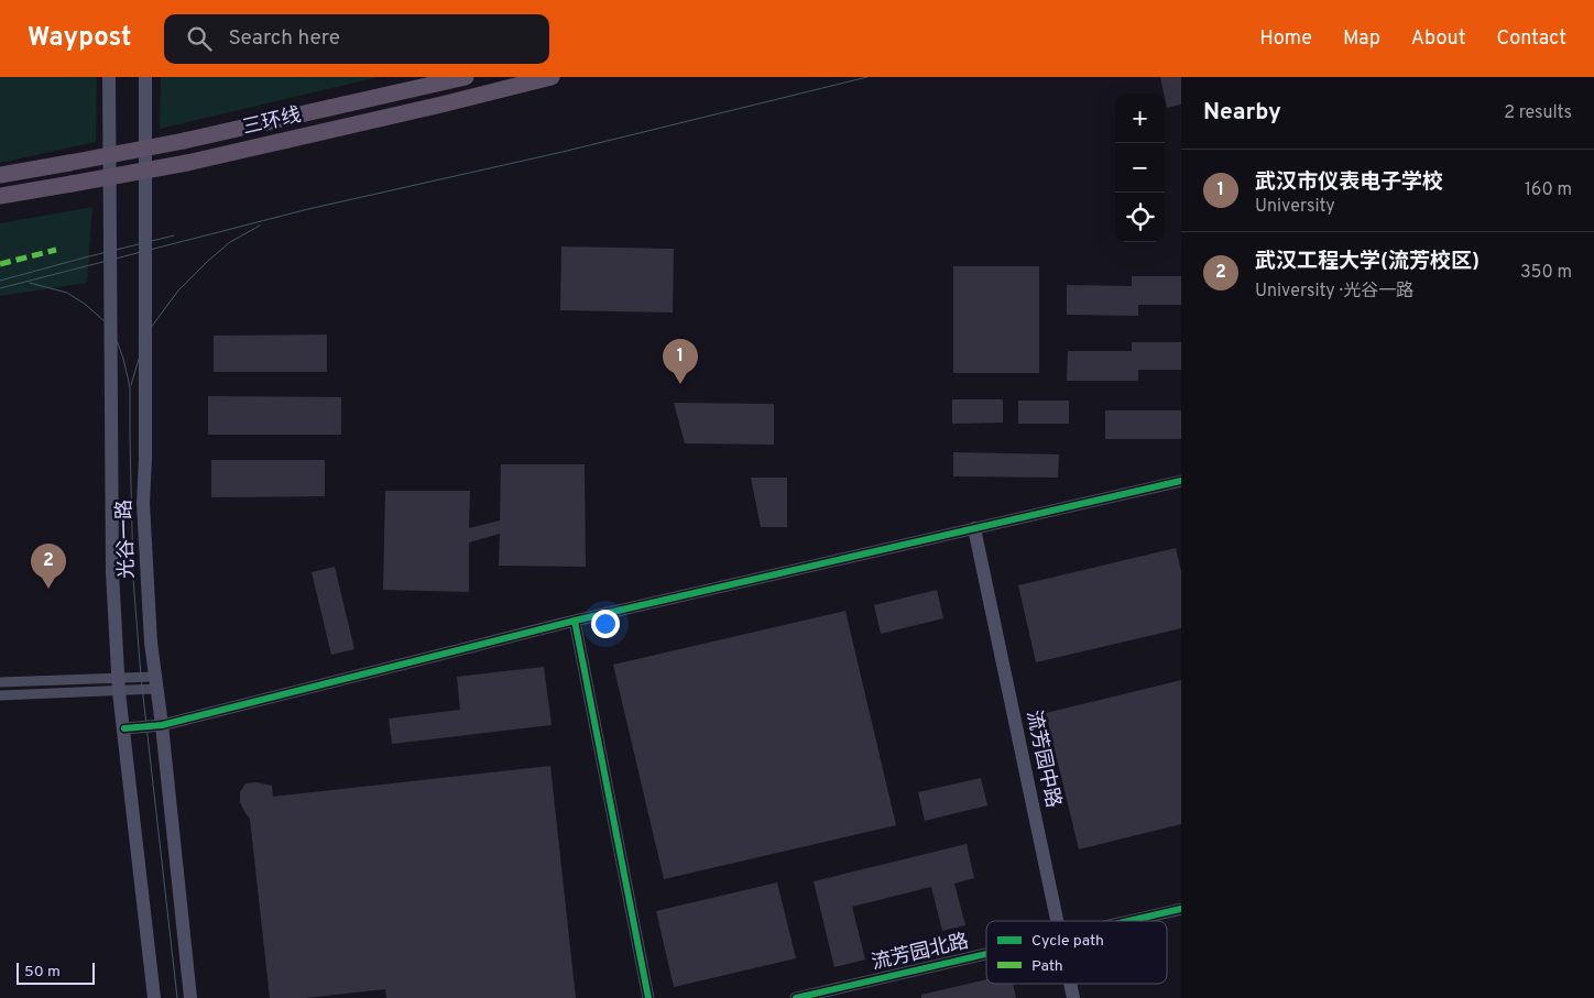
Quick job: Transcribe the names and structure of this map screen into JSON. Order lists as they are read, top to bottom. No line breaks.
{"streets":{"highway":["三环线"],"main road":["光谷一路","流芳园中路"],"street":["流芳园北路"]},"legend":["Cycle path","Path"],"scale_bar":"50 m","page":{"header":"Waypost","search":"Search here","nav":["Home","Map","About","Contact"],"heading":["Nearby","2 results"],"map_buttons":["+","−"],"list":[{"mark":"1","name":"武汉市仪表电子学校","note":"University","value":"160 m"},{"mark":"2","name":"武汉工程大学(流芳校区)","note":"University · 光谷一路","value":"350 m"}],"pins":["1","2"],"scale":"50 m"}}
